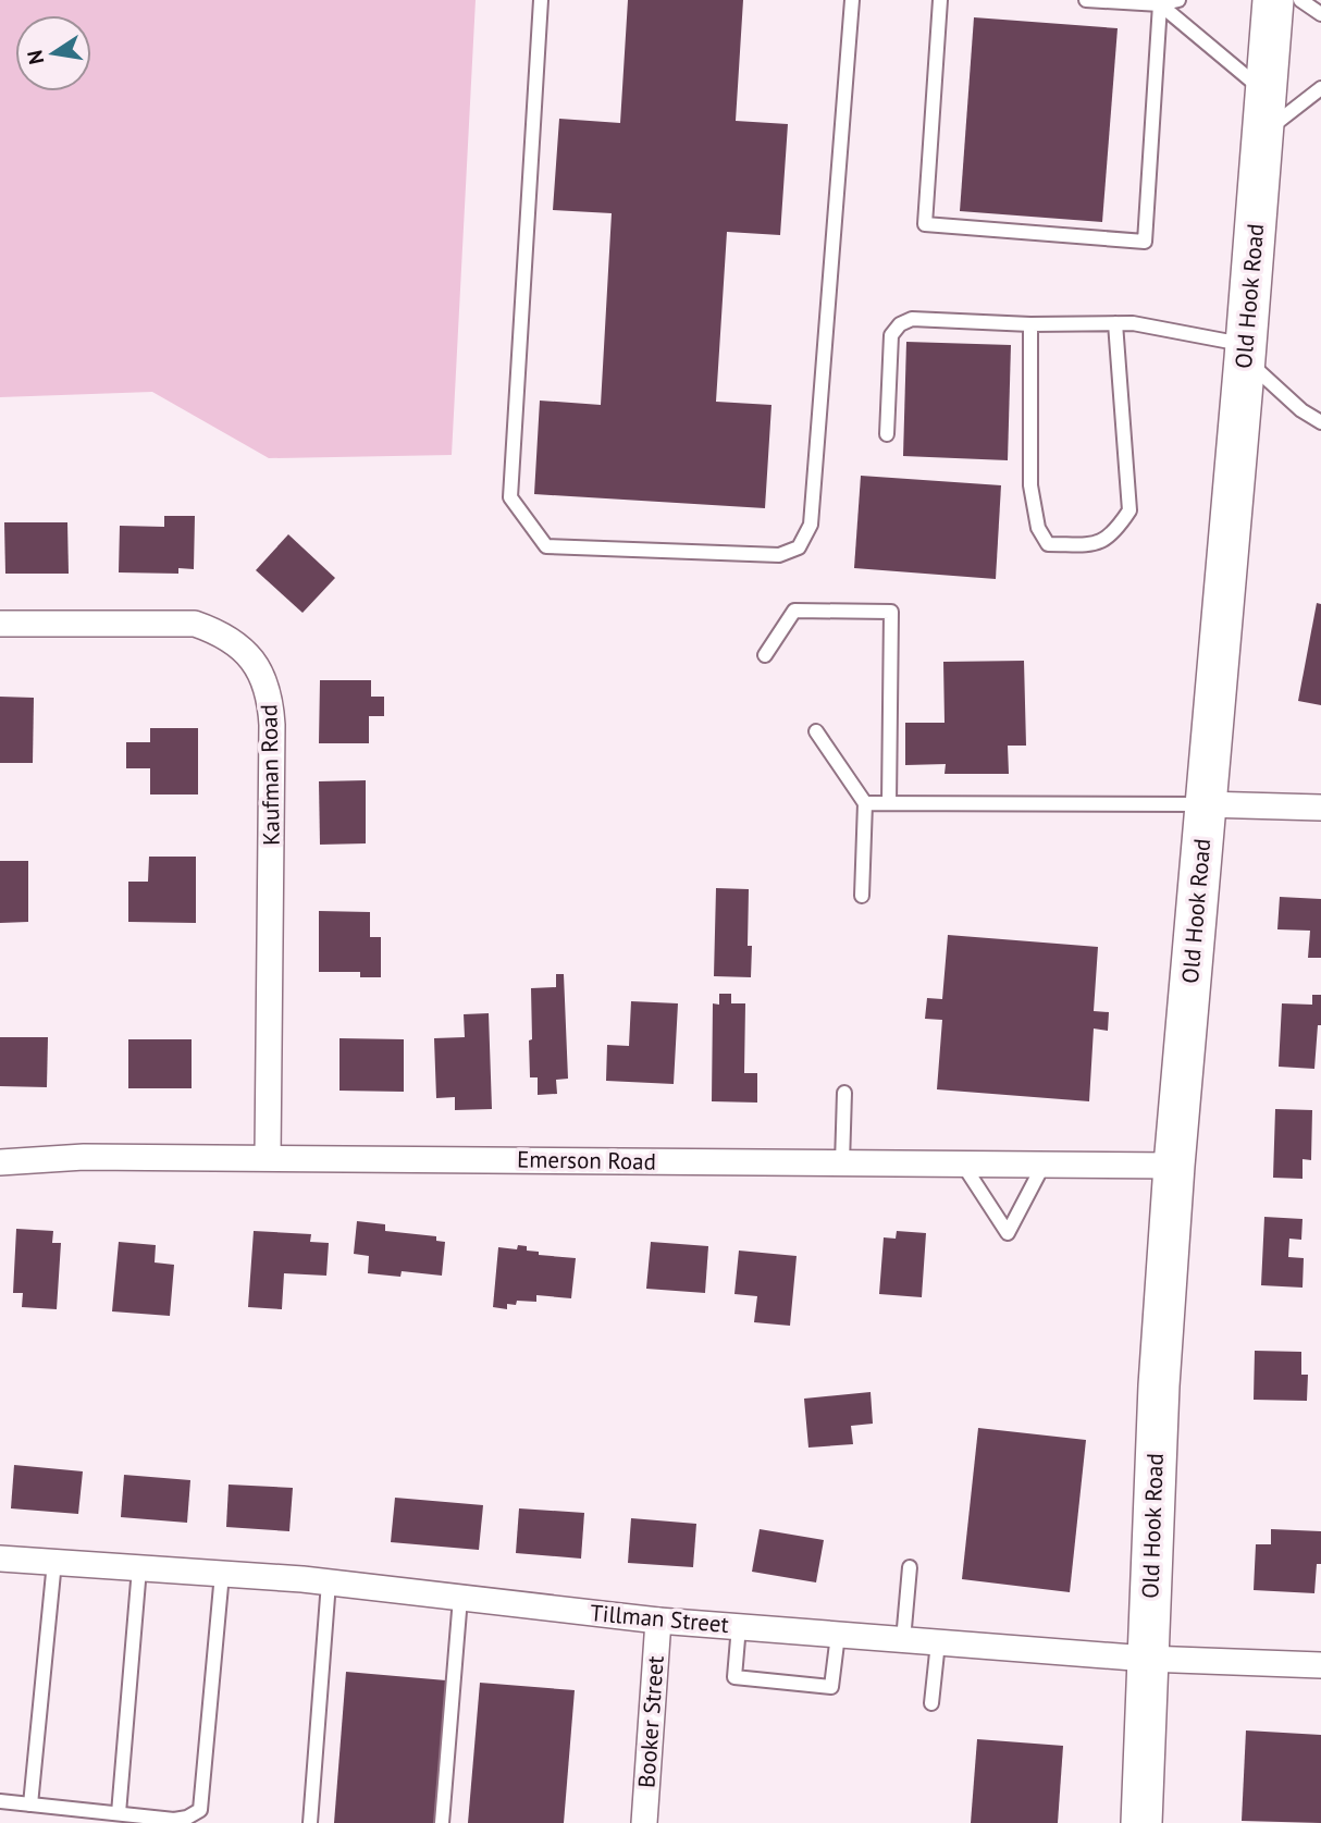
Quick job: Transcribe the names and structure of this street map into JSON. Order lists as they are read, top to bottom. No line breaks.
{"streets":{"main road":["Old Hook Road"],"street":["Kaufman Road","Emerson Road","Tillman Street","Booker Street"]},"crossings":[["Old Hook Road","Emerson Road"],["Old Hook Road","Tillman Street"],["Kaufman Road","Emerson Road"],["Tillman Street","Booker Street"]],"north":"left"}
